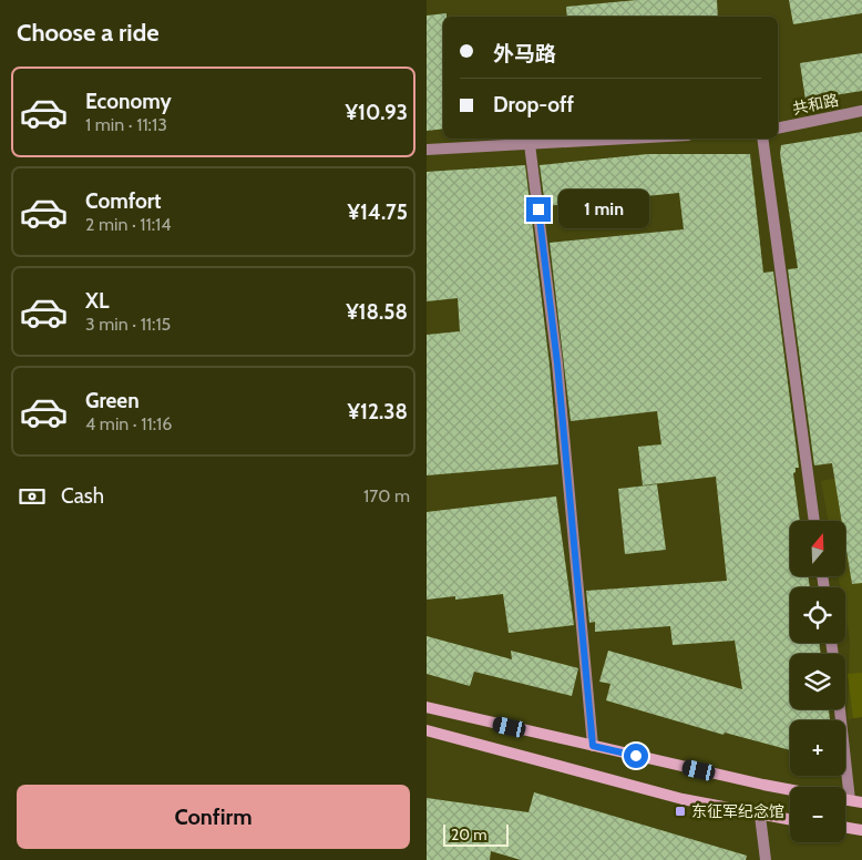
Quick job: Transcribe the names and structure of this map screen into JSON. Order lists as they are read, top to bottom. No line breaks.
{"streets":{"street":["共和路"]},"places":{"transit":["东征军纪念馆"]},"scale_bar":"20 m","north":"top","page":{"heading":"Choose a ride","banner":["外马路","Drop-off"],"list":[{"name":"Economy","note":"1 min · 11:13","value":"¥10.93"},{"name":"Comfort","note":"2 min · 11:14","value":"¥14.75"},{"name":"XL","note":"3 min · 11:15","value":"¥18.58"},{"name":"Green","note":"4 min · 11:16","value":"¥12.38"}],"bubble":"1 min","pay":["Cash","170 m"],"map_buttons":["+","−"],"buttons":"Confirm","scale":"20 m"}}
